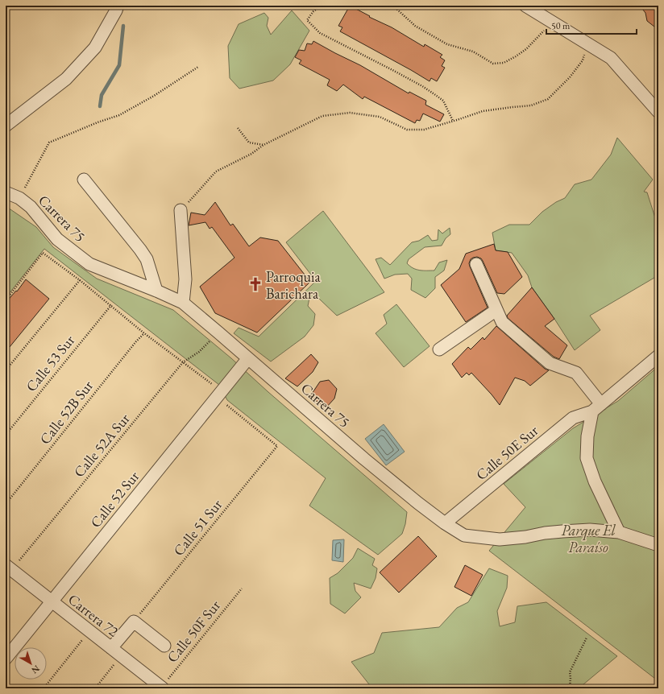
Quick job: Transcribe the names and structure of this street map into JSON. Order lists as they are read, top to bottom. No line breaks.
{"streets":{"street":["Carrera 75","Calle 50E Sur","Calle 52 Sur","Carrera 72"],"path":["Calle 53 Sur","Calle 52B Sur","Calle 52A Sur","Calle 51 Sur","Calle 50F Sur"]},"crossings":[["Carrera 75","Calle 52A Sur"],["Carrera 75","Calle 50E Sur"],["Carrera 75","Calle 52 Sur"],["Calle 52A Sur","Carrera 72"],["Calle 52 Sur","Calle 51 Sur"],["Calle 52 Sur","Carrera 72"],["Carrera 72","Calle 50F Sur"]],"parks":["Parque El Paraíso"],"places":{"church":["Parroquia Barichara"]},"scale_bar":"50 m","north":"bottom right"}
